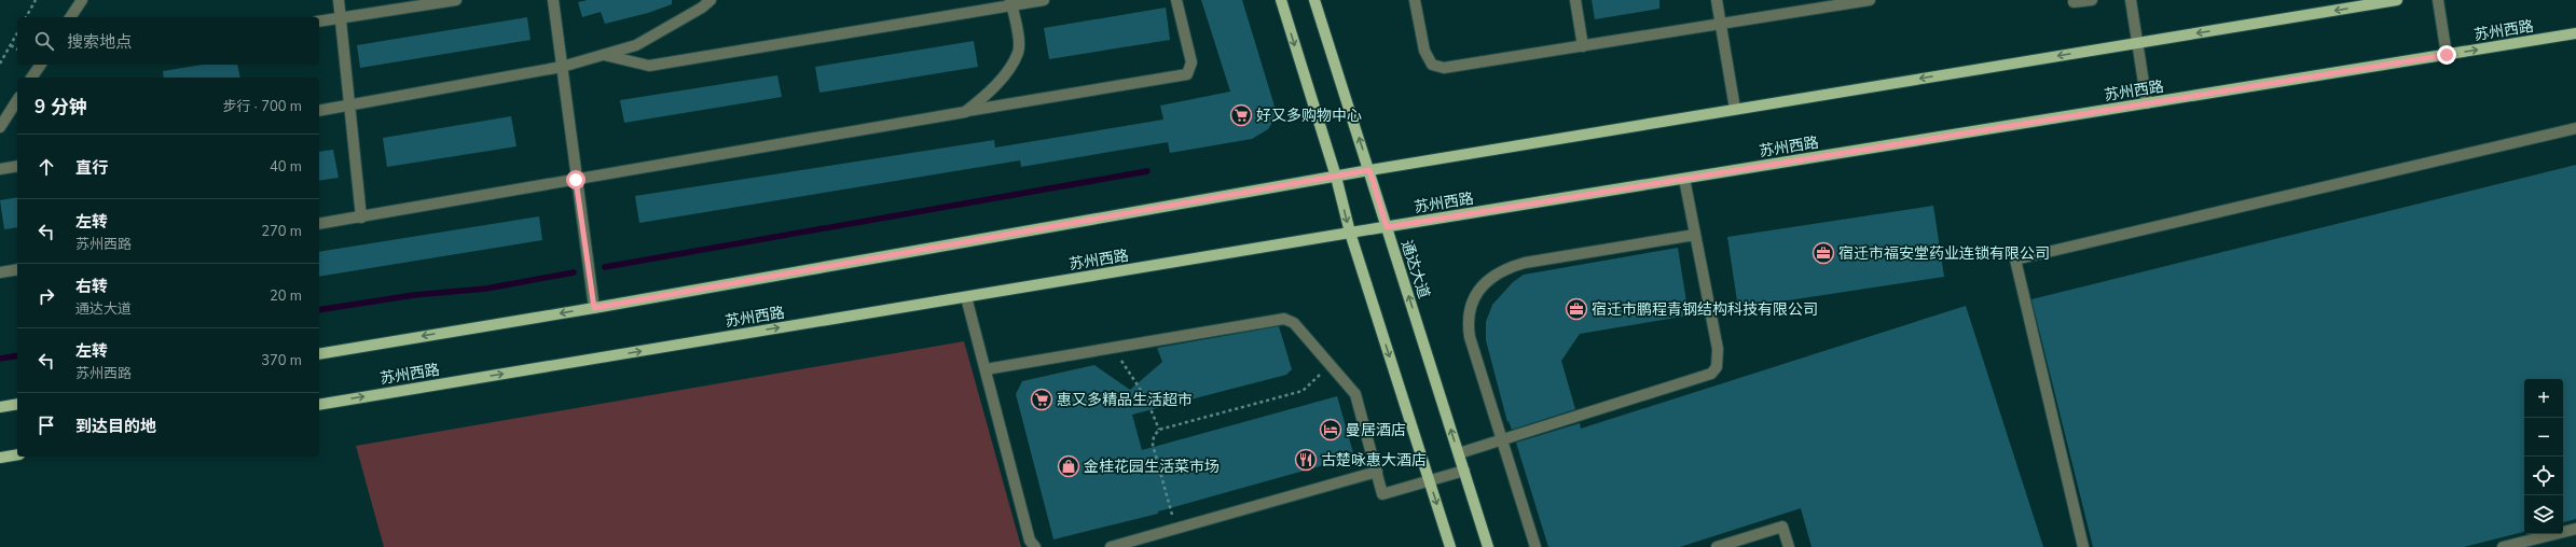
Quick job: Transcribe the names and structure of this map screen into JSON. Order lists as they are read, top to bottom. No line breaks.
{"streets":{"main road":["苏州西路","通达大道"]},"crossings":[["苏州西路","通达大道"]],"places":{"supermarket":["好又多购物中心","惠又多精品生活超市"],"office":["宿迁市福安堂药业连锁有限公司","宿迁市鹏程青钢结构科技有限公司"],"hotel":["曼居酒店"],"restaurant":["古楚咏惠大酒店"],"shop":["金桂花园生活菜市场"]},"page":{"search":"搜索地点","heading":["9 分钟","步行 · 700 m"],"list":[["直行","40 m"],["左转","苏州西路","270 m"],["右转","通达大道","20 m"],["左转","苏州西路","370 m"],"到达目的地"],"map_buttons":["+","−"]}}
